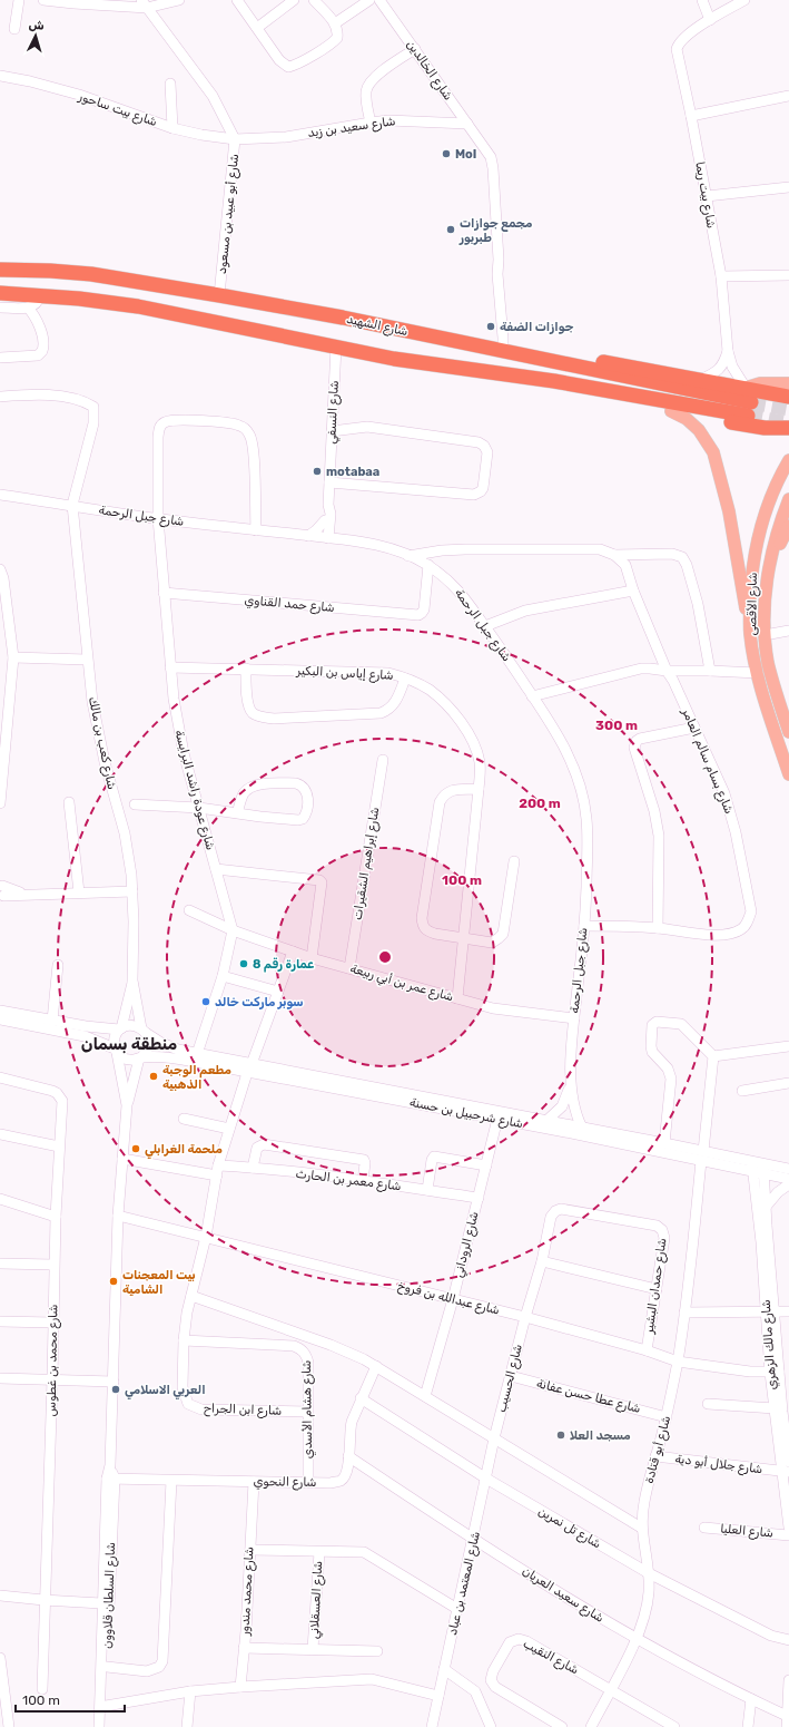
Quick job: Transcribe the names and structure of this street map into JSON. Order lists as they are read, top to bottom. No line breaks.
{"streets":{"highway":["شارع الشهيد"],"main road":["شارع الأقصى"],"street":["شارع الخالدين","شارع بيت ساحور","شارع سعيد بن زيد","شارع بيت ريما","شارع أبو عبيد بن مسعود","شارع النسفي","شارع جبل الرحمة","شارع حمد القناوي","شارع إياس بن البكير","شارع كعب بن مالك","شارع بسام سالم العامر","شارع عودة راشد البرايسة","شارع إبراهيم الشقيرات","شارع عمر بن أبي ربيعة","شارع شرحبيل بن حسنة","شارع معمر بن الحارث","شارع الروداني","شارع حمدان البشير","شارع عبدالله بن فروخ","شارع مالك الزهري","شارع محمد بن غطوس","شارع الحسيب","شارع عطا حسن عفانة","شارع ابن الجراح","شارع هشام الأسدي","شارع أبو قتادة","شارع جلال أبو دية","شارع النحوي","شارع تل نمرين","شارع العليا","شارع المعتمد بن عباد","شارع محمد مندور","شارع سعيد العريان","شارع السلطان قلاوون","شارع العسقلاني","شارع النقيب"]},"crossings":[["شارع الخالدين","شارع سعيد بن زيد"],["شارع الخالدين","شارع الشهيد"],["شارع بيت ساحور","شارع سعيد بن زيد"],["شارع بيت ساحور","شارع أبو عبيد بن مسعود"],["شارع سعيد بن زيد","شارع أبو عبيد بن مسعود"],["شارع أبو عبيد بن مسعود","شارع الشهيد"],["شارع الشهيد","شارع النسفي"],["شارع النسفي","شارع جبل الرحمة"],["شارع جبل الرحمة","شارع حمد القناوي"],["شارع جبل الرحمة","شارع كعب بن مالك"],["شارع جبل الرحمة","شارع عودة راشد البرايسة"],["شارع جبل الرحمة","شارع عمر بن أبي ربيعة"],["شارع جبل الرحمة","شارع شرحبيل بن حسنة"],["شارع حمد القناوي","شارع عودة راشد البرايسة"],["شارع إياس بن البكير","شارع عودة راشد البرايسة"],["شارع إياس بن البكير","شارع عمر بن أبي ربيعة"],["شارع كعب بن مالك","شارع شرحبيل بن حسنة"],["شارع كعب بن مالك","شارع السلطان قلاوون"],["شارع عودة راشد البرايسة","شارع عمر بن أبي ربيعة"],["شارع عودة راشد البرايسة","شارع شرحبيل بن حسنة"],["شارع إبراهيم الشقيرات","شارع عمر بن أبي ربيعة"],["شارع عمر بن أبي ربيعة","شارع ابن الجراح"],["شارع شرحبيل بن حسنة","شارع الروداني"],["شارع شرحبيل بن حسنة","شارع مالك الزهري"],["شارع شرحبيل بن حسنة","شارع ابن الجراح"],["شارع شرحبيل بن حسنة","شارع أبو قتادة"],["شارع شرحبيل بن حسنة","شارع السلطان قلاوون"],["شارع معمر بن الحارث","شارع الروداني"],["شارع معمر بن الحارث","شارع ابن الجراح"],["شارع معمر بن الحارث","شارع السلطان قلاوون"],["شارع الروداني","شارع عبدالله بن فروخ"],["شارع حمدان البشير","شارع عبدالله بن فروخ"],["شارع حمدان البشير","شارع الحسيب"],["شارع عبدالله بن فروخ","شارع مالك الزهري"],["شارع عبدالله بن فروخ","شارع الحسيب"],["شارع عبدالله بن فروخ","شارع ابن الجراح"],["شارع عبدالله بن فروخ","شارع أبو قتادة"],["شارع عبدالله بن فروخ","شارع السلطان قلاوون"],["شارع مالك الزهري","شارع جلال أبو دية"],["شارع الحسيب","شارع عطا حسن عفانة"],["شارع الحسيب","شارع المعتمد بن عباد"],["شارع عطا حسن عفانة","شارع أبو قتادة"],["شارع ابن الجراح","شارع هشام الأسدي"],["شارع هشام الأسدي","شارع النحوي"],["شارع أبو قتادة","شارع جلال أبو دية"],["شارع أبو قتادة","شارع تل نمرين"],["شارع أبو قتادة","شارع سعيد العريان"],["شارع أبو قتادة","شارع النقيب"],["شارع النحوي","شارع تل نمرين"],["شارع النحوي","شارع محمد مندور"],["شارع النحوي","شارع سعيد العريان"],["شارع النحوي","شارع السلطان قلاوون"],["شارع تل نمرين","شارع المعتمد بن عباد"],["شارع المعتمد بن عباد","شارع سعيد العريان"],["شارع محمد مندور","شارع العسقلاني"]],"districts":["منطقة بسمان"],"places":["MoI","مجمع جوازات طبربور","جوازات الضفة","motabaa","عمارة رقم 8","سوبر ماركت خالد","مطعم الوجبة الذهبية","ملحمة الغرابلي","بيت المعجنات الشامية","العربي الاسلامي","مسجد العلا"],"scale_bar":"100 m","north":"top","rings":["300 m","200 m","100 m"]}
